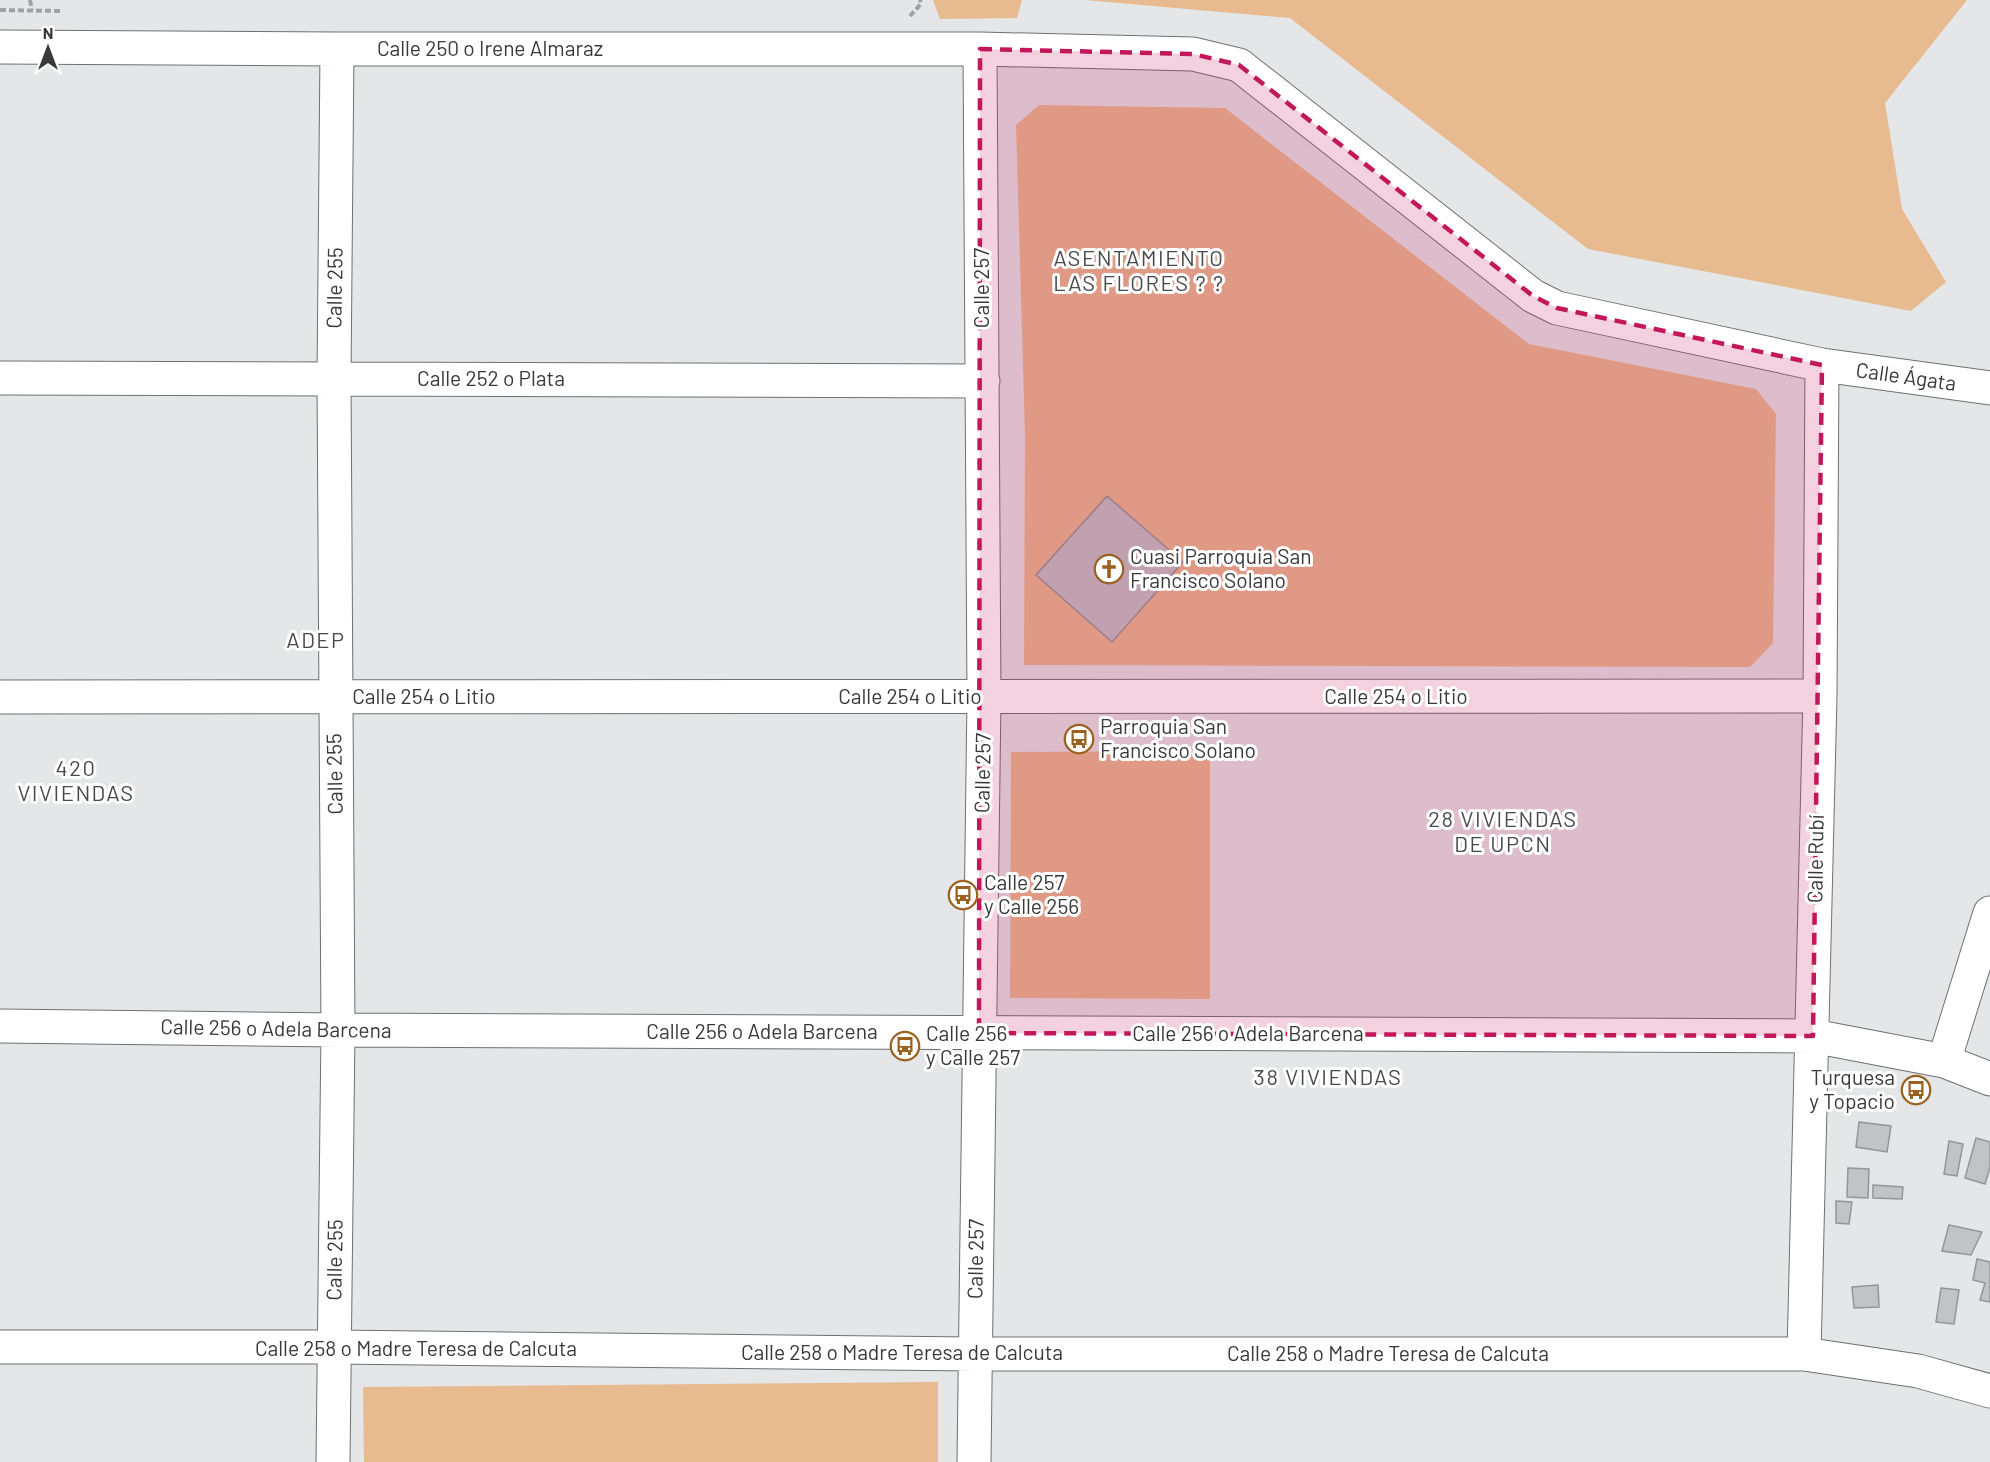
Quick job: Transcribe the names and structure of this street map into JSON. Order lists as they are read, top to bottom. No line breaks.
{"streets":{"street":["Calle 250 o Irene Almaraz","Calle 255","Calle 257","Calle Ágata","Calle 252 o Plata","Calle 254 o Litio","Calle Rubí","Calle 256 o Adela Barcena","Calle 258 o Madre Teresa de Calcuta"]},"crossings":[["Calle 250 o Irene Almaraz","Calle 255"],["Calle 250 o Irene Almaraz","Calle 257"],["Calle 250 o Irene Almaraz","Calle Ágata"],["Calle 250 o Irene Almaraz","Calle Rubí"],["Calle 255","Calle 252 o Plata"],["Calle 255","Calle 254 o Litio"],["Calle 255","Calle 256 o Adela Barcena"],["Calle 255","Calle 258 o Madre Teresa de Calcuta"],["Calle 257","Calle 252 o Plata"],["Calle 257","Calle 254 o Litio"],["Calle 257","Calle 256 o Adela Barcena"],["Calle 257","Calle 258 o Madre Teresa de Calcuta"],["Calle Ágata","Calle Rubí"],["Calle 254 o Litio","Calle Rubí"],["Calle Rubí","Calle 256 o Adela Barcena"],["Calle Rubí","Calle 258 o Madre Teresa de Calcuta"]],"districts":["ASENTAMIENTO LAS FLORES ? ?","ADEP","420 VIVIENDAS","28 VIVIENDAS DE UPCN","38 VIVIENDAS"],"places":{"church":["Cuasi Parroquia San Francisco Solano"],"bus stop":["Parroquia San Francisco Solano","Calle 257 y Calle 256","Calle 256 y Calle 257","Turquesa y Topacio"]},"north":"top"}
